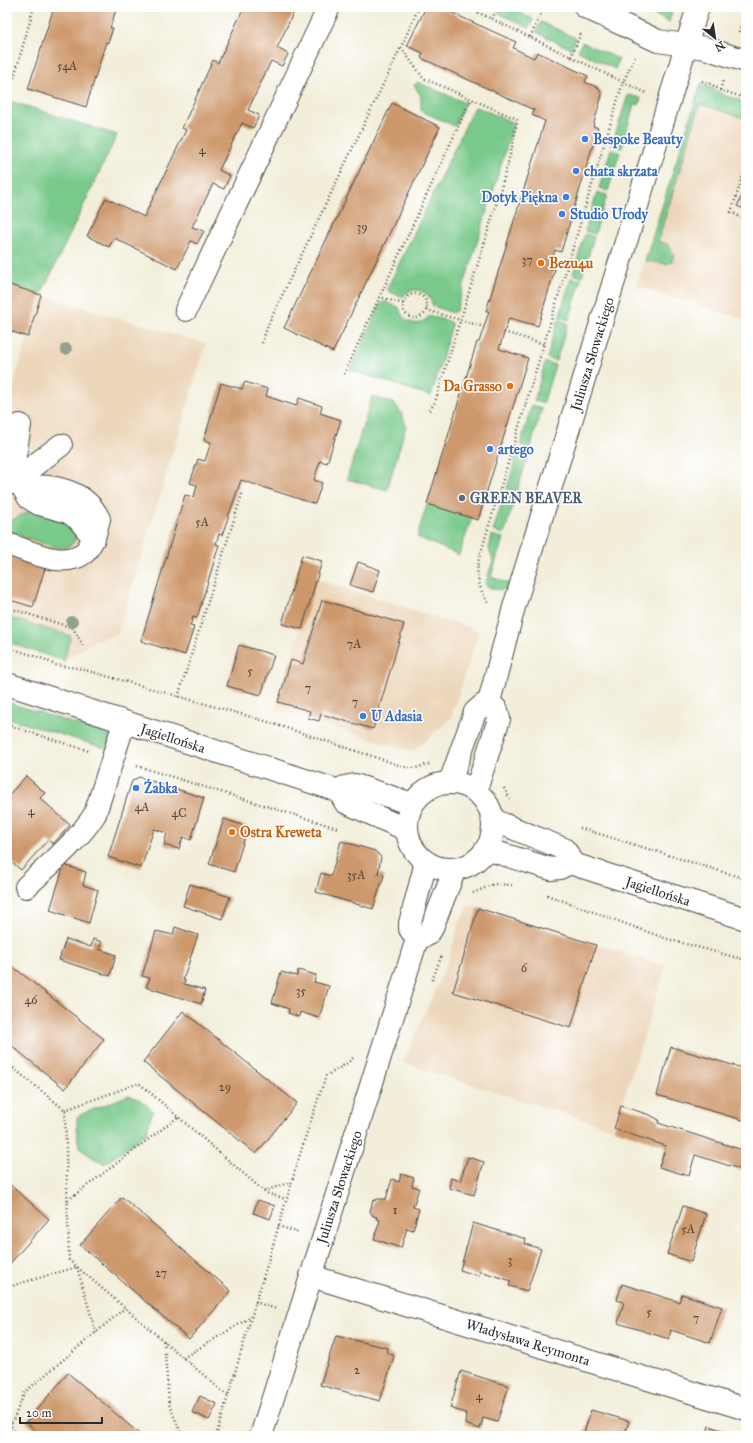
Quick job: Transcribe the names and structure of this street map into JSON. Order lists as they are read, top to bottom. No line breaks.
{"streets":{"street":["Juliusza Słowackiego","Jagiellońska","Władysława Reymonta"]},"crossings":[["Juliusza Słowackiego","Władysława Reymonta"]],"places":["Bespoke Beauty","chata skrzata","Dotyk Piękna","Studio Urody","Bezu4u","Da Grasso","artego","GREEN BEAVER","U Adasia","Żabka","Ostra Kreweta"],"house_numbers":["54A","4","39","37","5A","7A","5","7","7","4A","4","4C","35A","6","35","46","29","1","5A","3","27","5","7","2","4"],"scale_bar":"20 m","north":"bottom right"}
